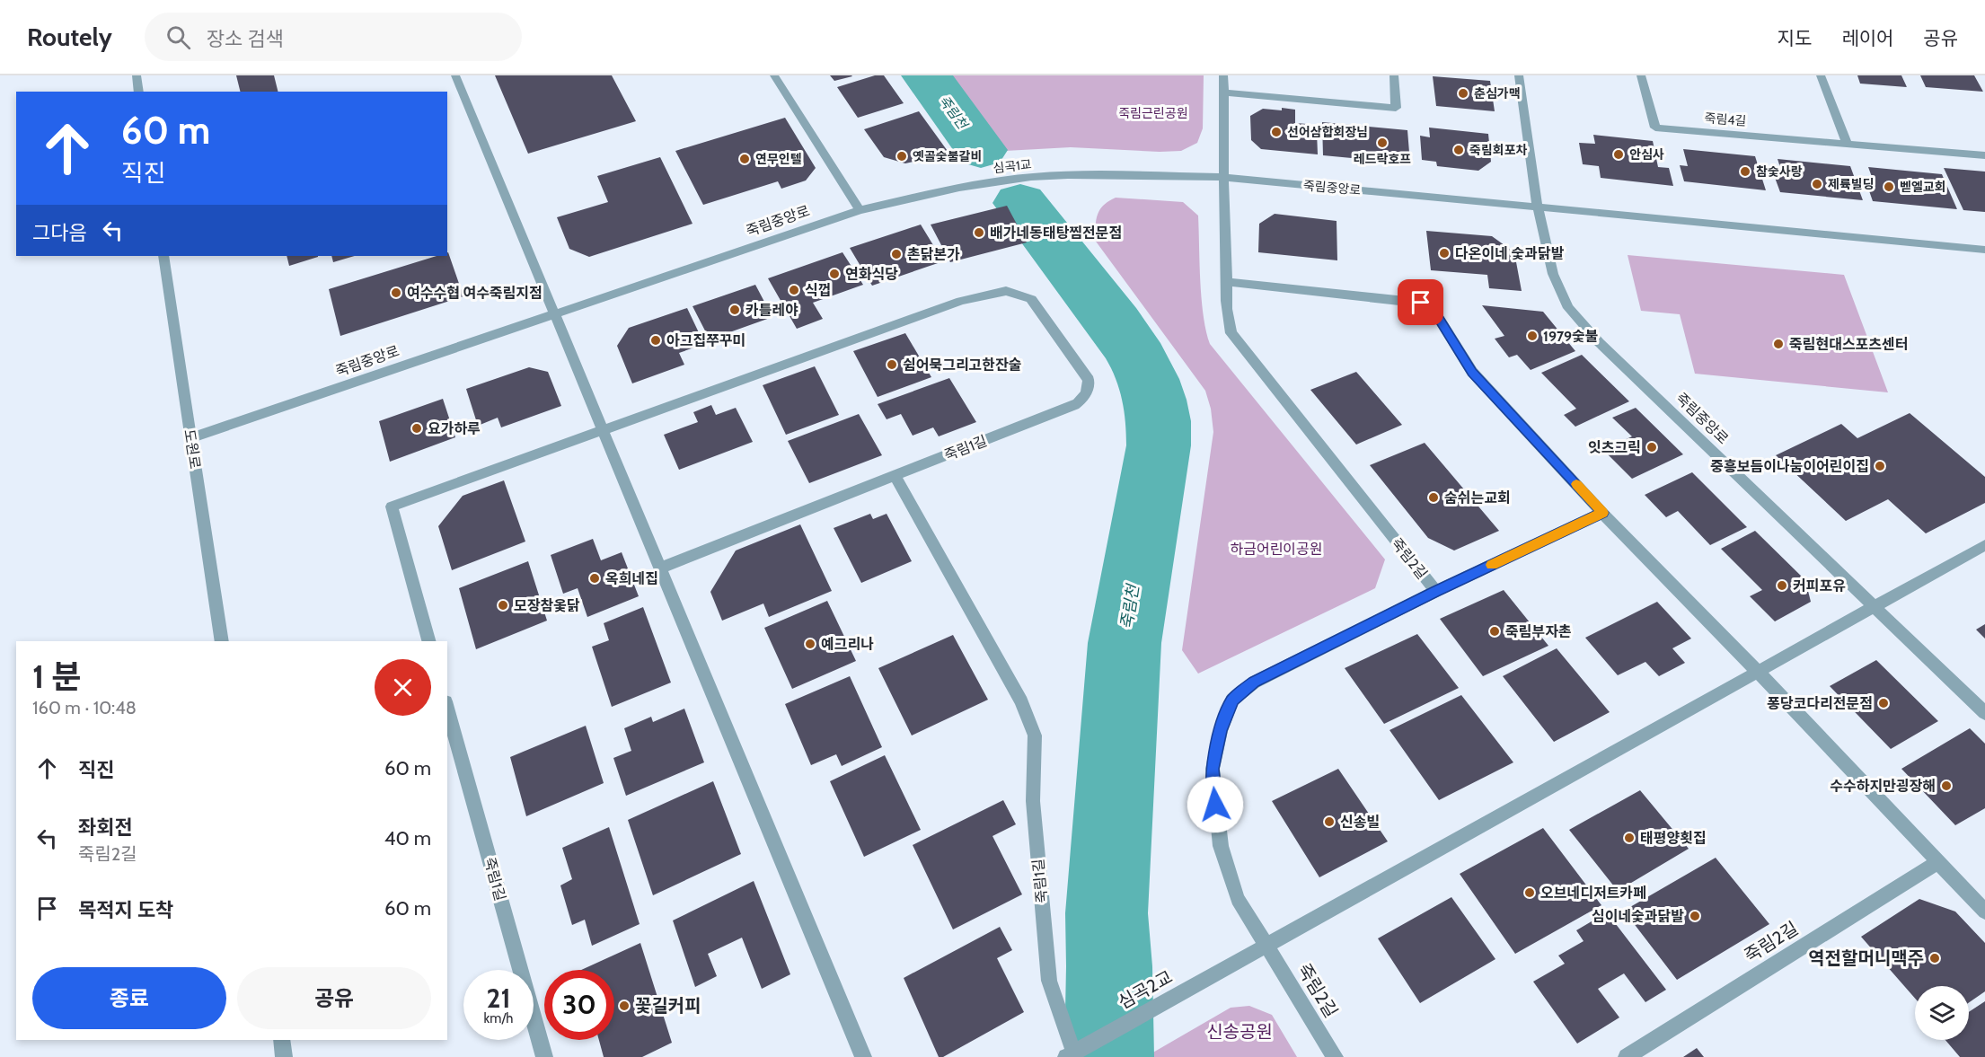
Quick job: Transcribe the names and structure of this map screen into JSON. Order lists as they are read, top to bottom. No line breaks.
{"streets":{"street":["죽림4길","심곡1교","죽림중앙로","죽림1길","도원로","죽림2길","심곡2교"]},"crossings":[["심곡1교","죽림중앙로"],["죽림중앙로","도원로"],["죽림중앙로","죽림2길"],["죽림1길","심곡2교"],["죽림2길","심곡2교"]],"water":["죽림천"],"parks":["죽림근린공원","하금어린이공원","신송공원"],"places":["춘심가맥","선어삼합회장님","레드락호프","죽림회포차","안심사","옛골숯불갈비","연무인텔","참숯사랑","제륙빌딩","벧엘교회","배가네동태탕찜전문점","다온이네 숯과닭발","촌닭본가","연화식당","식껍","여수수협 여수죽림지점","카틀레야","1979숯불","아그집쭈꾸미","죽림현대스포츠센터","쉼어묵그리고한잔술","요가하루","잇츠그릭","중흥보듬이나눔이어린이집","숨쉬는교회","옥희네집","커피포유","모장참옻닭","죽림부자촌","예그리나","퐁당코다리전문점","수수하지만굉장해","신송빌","태평양횟집","오브네디저트카페","심이네숯과닭발","역전할머니맥주","꽃길커피"],"page":{"header":"Routely","search":"장소 검색","nav":["지도","레이어","공유"],"turn":["60 m","직진"],"then":"그다음","heading":["1 분","160 m · 10:48"],"list":[{"name":"직진","value":"60 m"},{"name":"좌회전","note":"죽림2길","value":"40 m"},{"name":"목적지 도착","value":"60 m"}],"buttons":["종료","공유"],"speed":"21 km/h","limit":"30"}}
